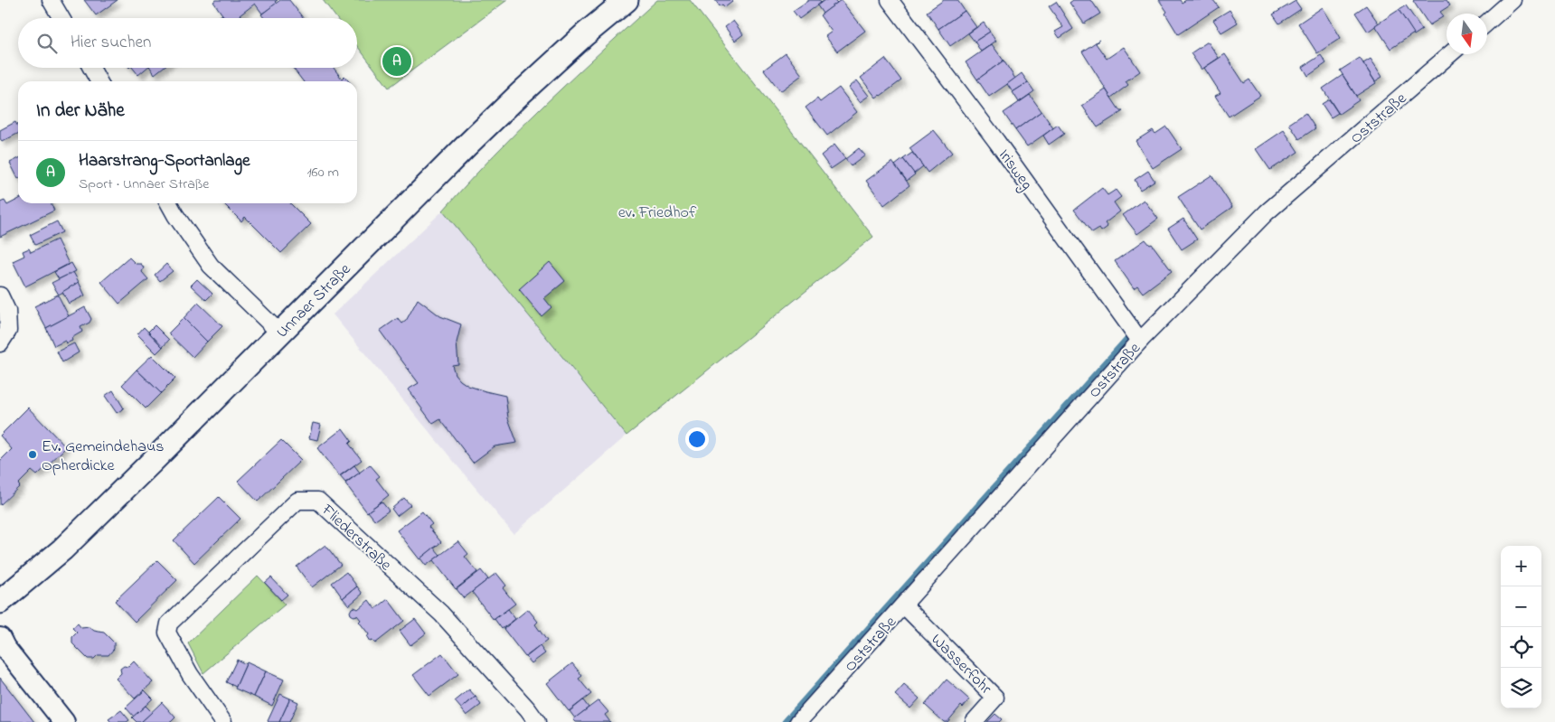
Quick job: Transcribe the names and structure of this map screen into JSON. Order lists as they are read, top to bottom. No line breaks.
{"streets":{"main road":["Unnaer Straße"],"street":["Oststraße","Irisweg","Fliederstraße","Wasserfohr"]},"crossings":[["Oststraße","Irisweg"],["Oststraße","Wasserfohr"]],"parks":["ev. Friedhof"],"places":["Ev. Gemeindehaus Opherdicke"],"north":"bottom","page":{"search":"Hier suchen","pins":"A","heading":"In der Nähe","list":[{"mark":"A","name":"Haarstrang-Sportanlage","note":"Sport · Unnaer Straße","value":"160 m"}],"map_buttons":["+","−"]}}
